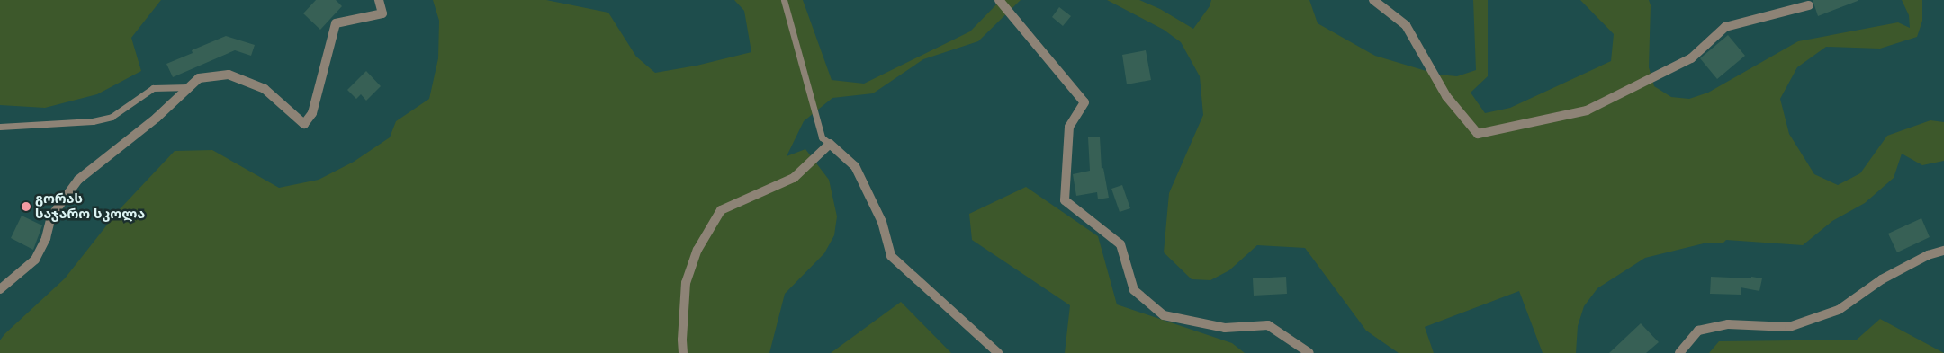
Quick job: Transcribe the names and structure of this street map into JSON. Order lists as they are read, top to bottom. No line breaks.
{"places":["გორას საჯარო სკოლა"]}
